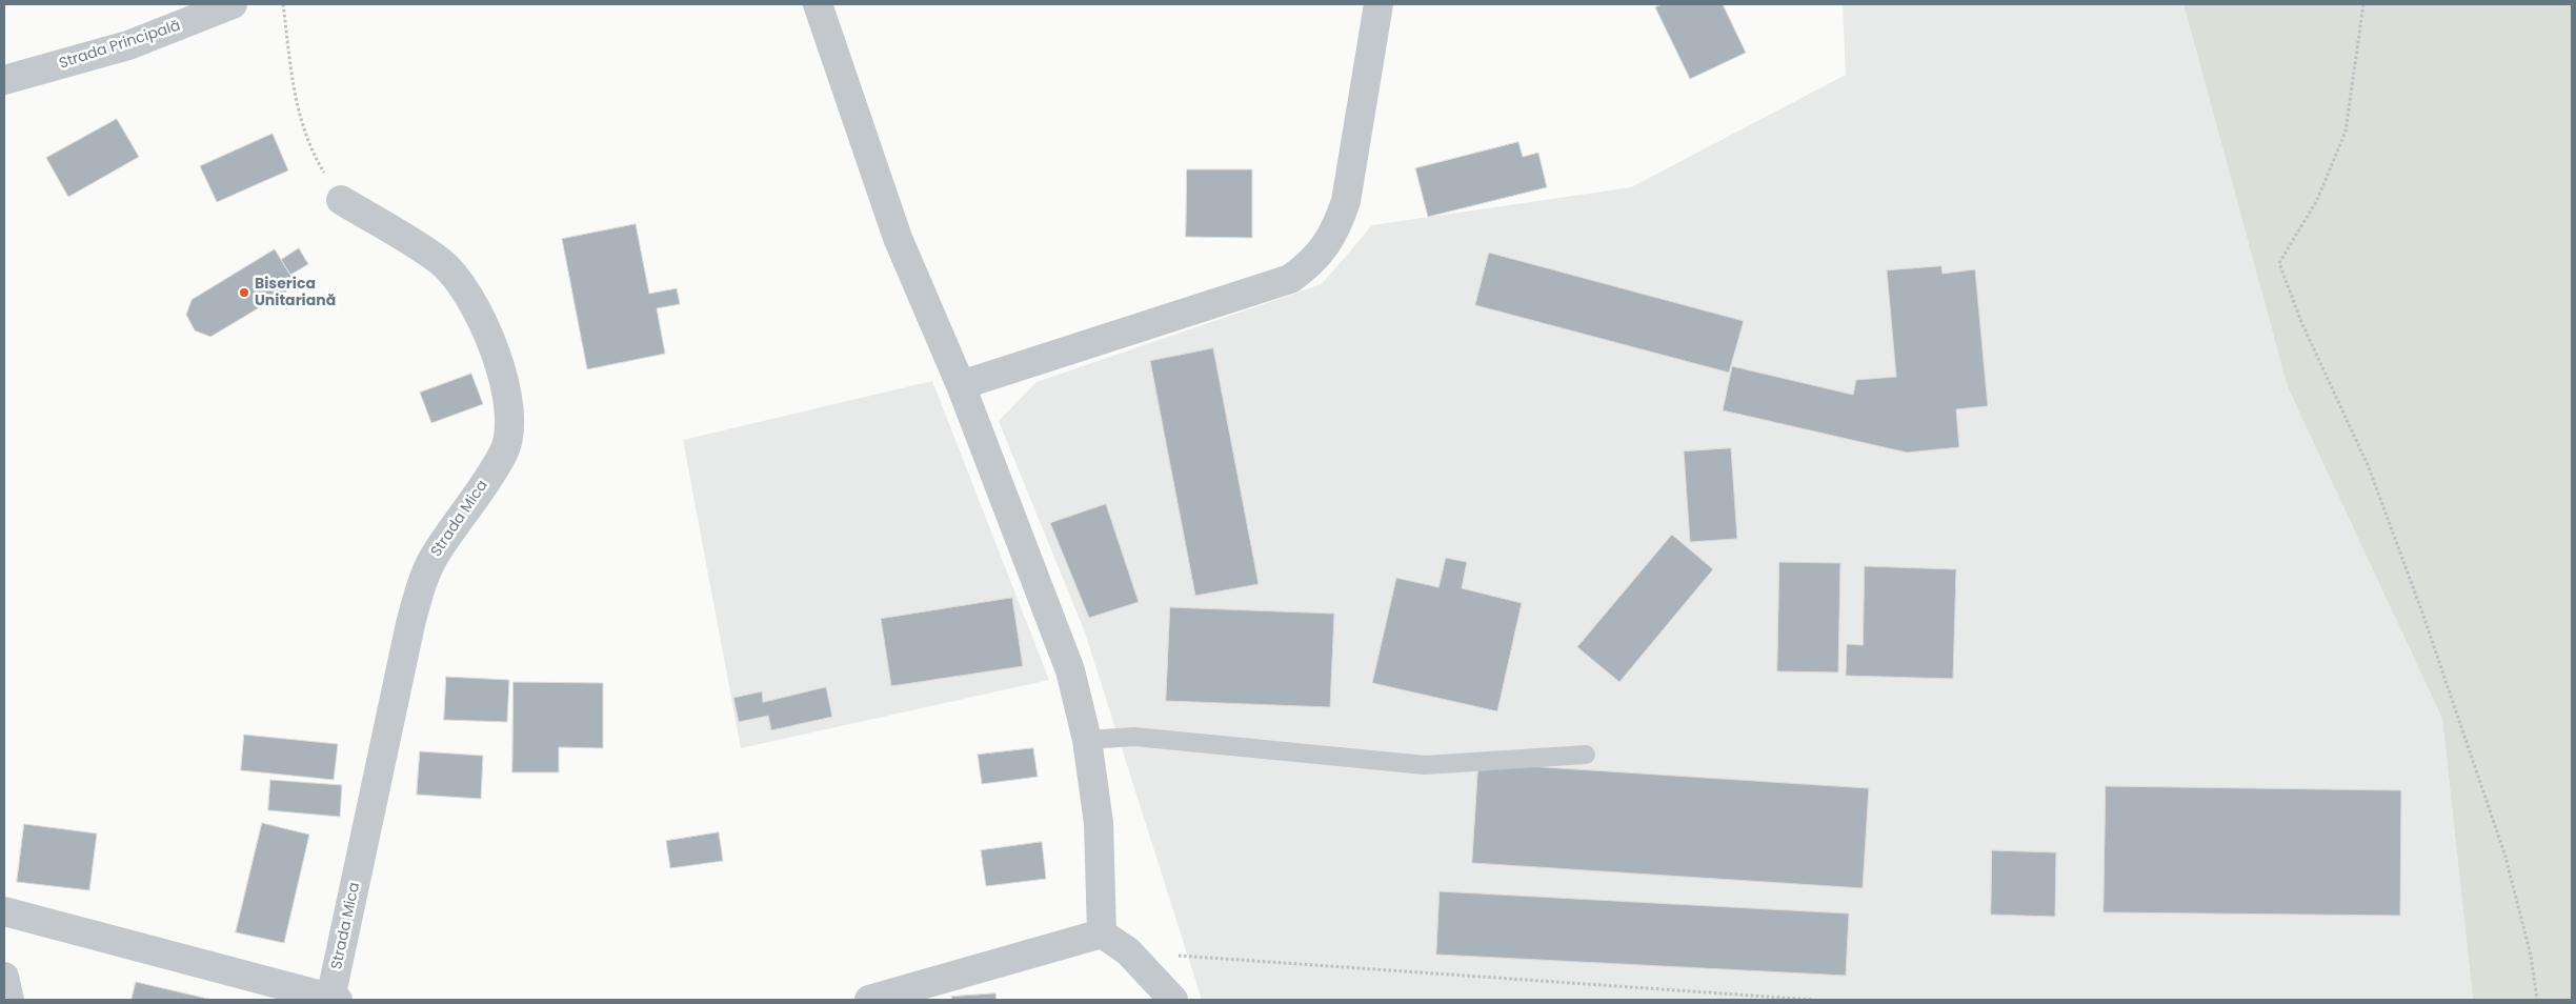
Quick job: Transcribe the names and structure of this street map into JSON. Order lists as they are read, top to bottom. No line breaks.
{"streets":{"street":["Strada Principală","Strada Mica"]},"places":["Biserica Unitariană"]}
